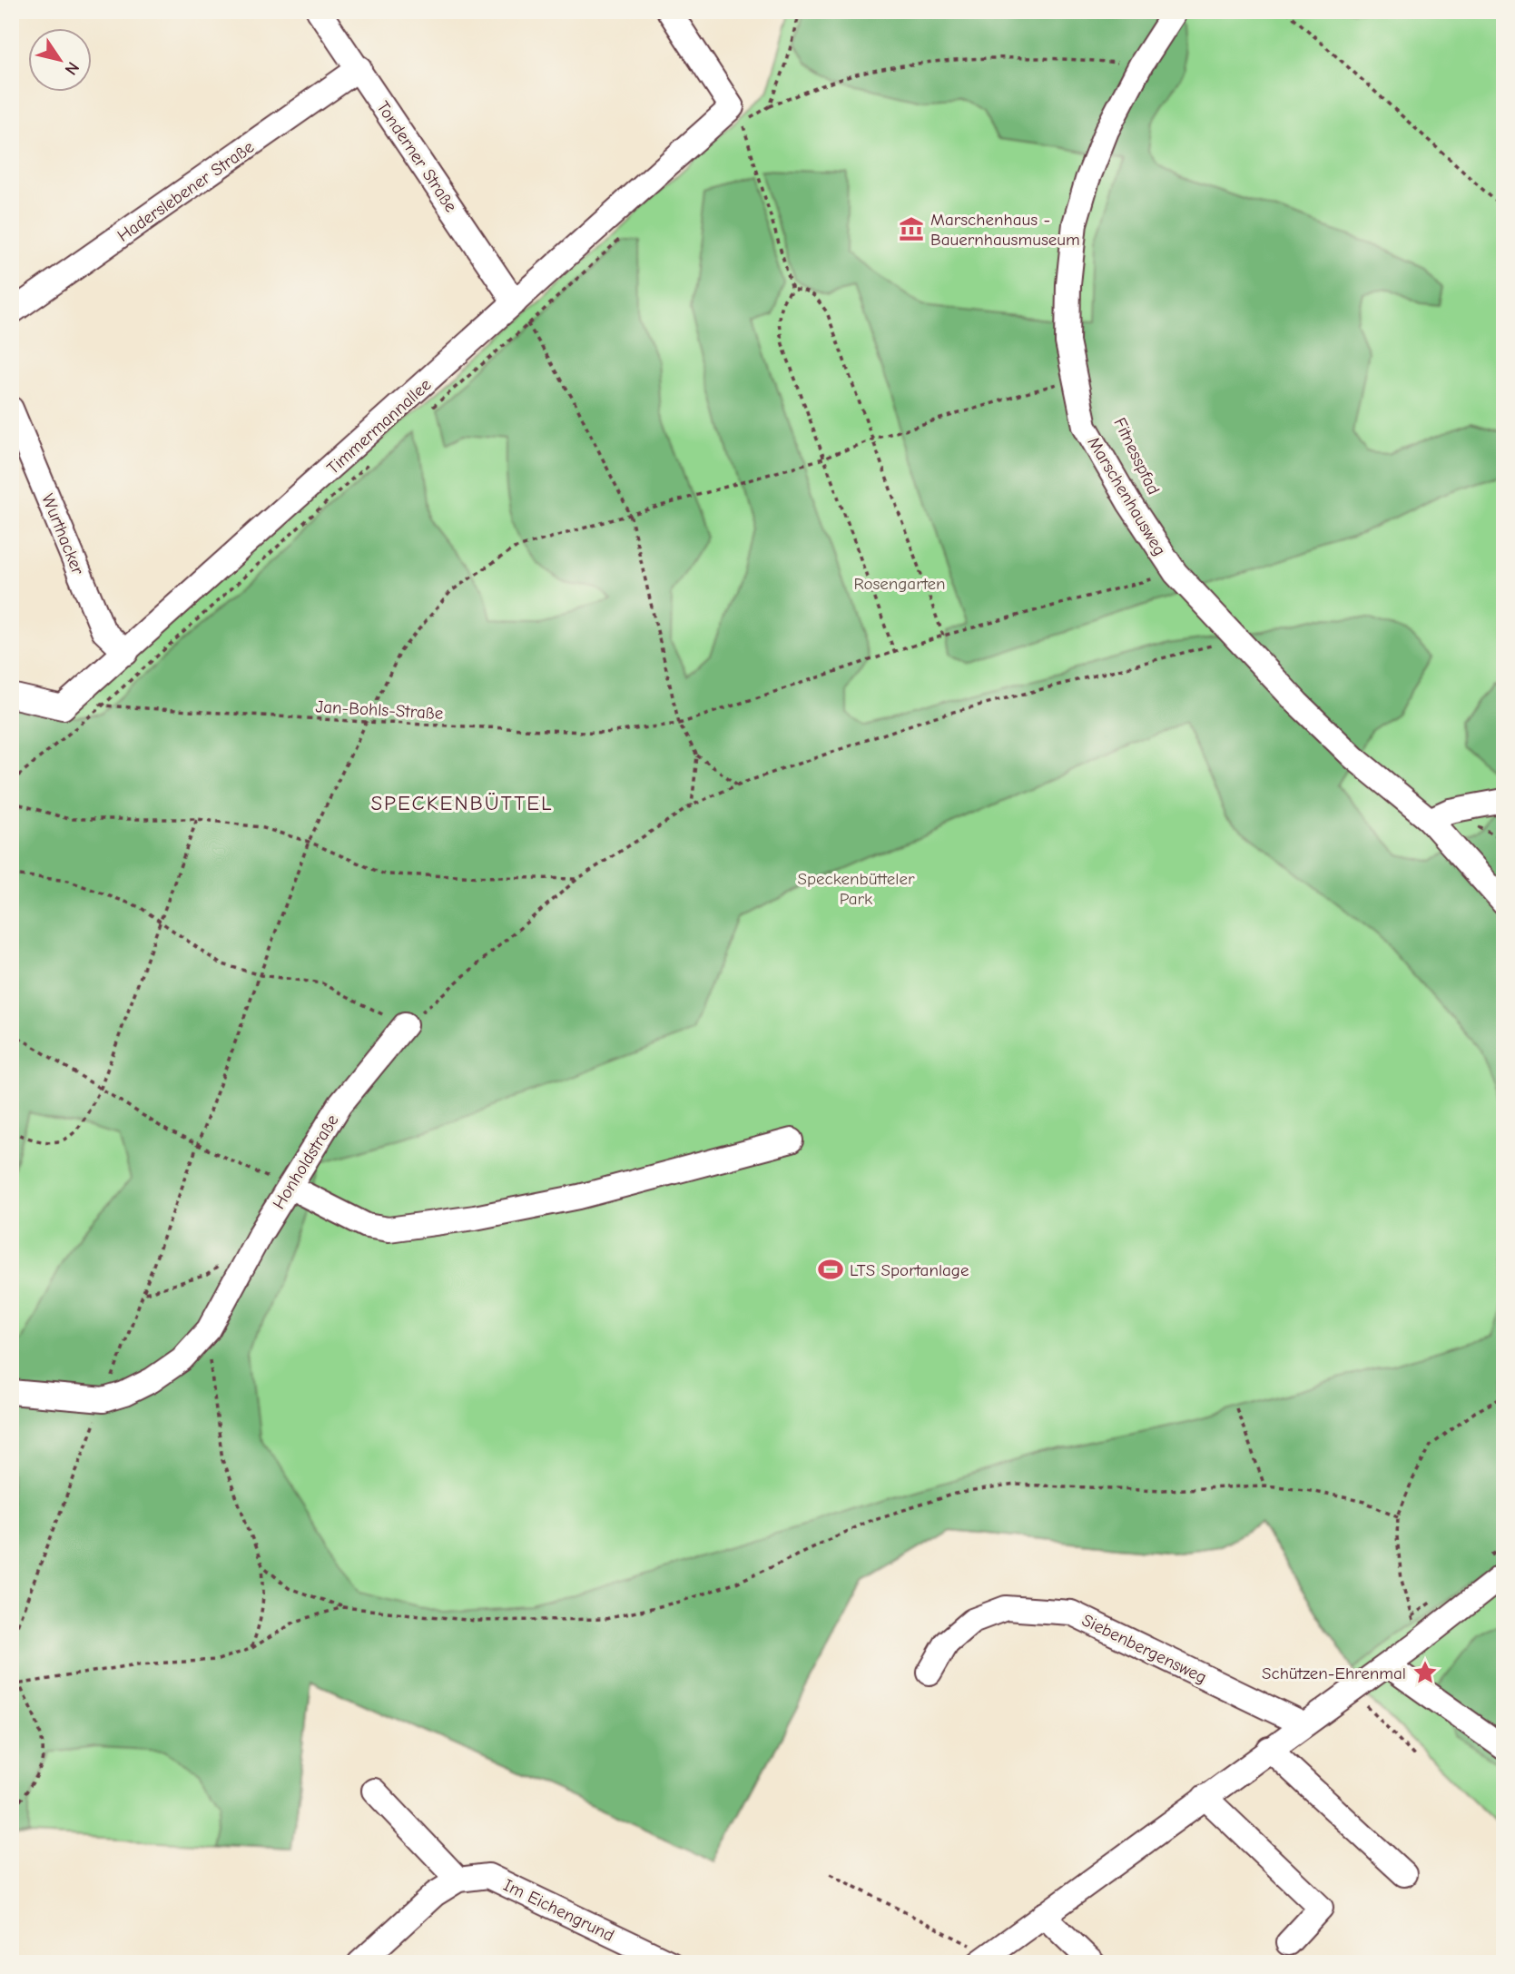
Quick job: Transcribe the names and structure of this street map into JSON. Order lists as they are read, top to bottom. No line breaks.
{"streets":{"street":["Tonderner Straße","Haderslebener Straße","Timmermannallee","Marschenhausweg","Wurthacker","Honholdstraße","Siebenbergensweg","Im Eichengrund"],"path":["Jan-Bohls-Straße"]},"crossings":[["Tonderner Straße","Haderslebener Straße"],["Tonderner Straße","Timmermannallee"],["Timmermannallee","Wurthacker"],["Marschenhausweg","Jan-Bohls-Straße"]],"districts":["SPECKENBÜTTEL"],"parks":["Rosengarten","Speckenbütteler Park"],"places":{"museum":["Marschenhaus - Bauernhausmuseum"],"sports":["LTS Sportanlage"],"place":["Schützen-Ehrenmal"]},"north":"bottom right"}
